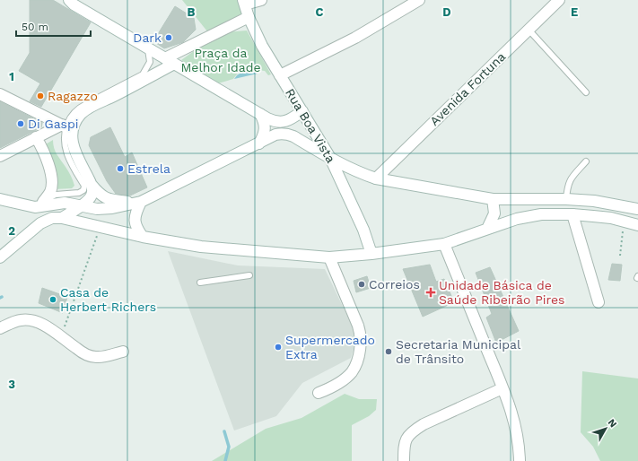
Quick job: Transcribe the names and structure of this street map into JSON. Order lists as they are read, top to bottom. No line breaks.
{"streets":{"street":["Avenida Fortuna","Rua Boa Vista"]},"parks":["Praça da Melhor Idade"],"places":{"other":["Dark","Ragazzo","Di Gaspi","Estrela","Correios","Casa de Herbert Richers","Supermercado Extra","Secretaria Municipal de Trânsito"],"health":["Unidade Básica de Saúde Ribeirão Pires"]},"scale_bar":"50 m","north":"top right","grid":{"columns":["B","C","D","E"],"rows":["1","2","3"]}}
